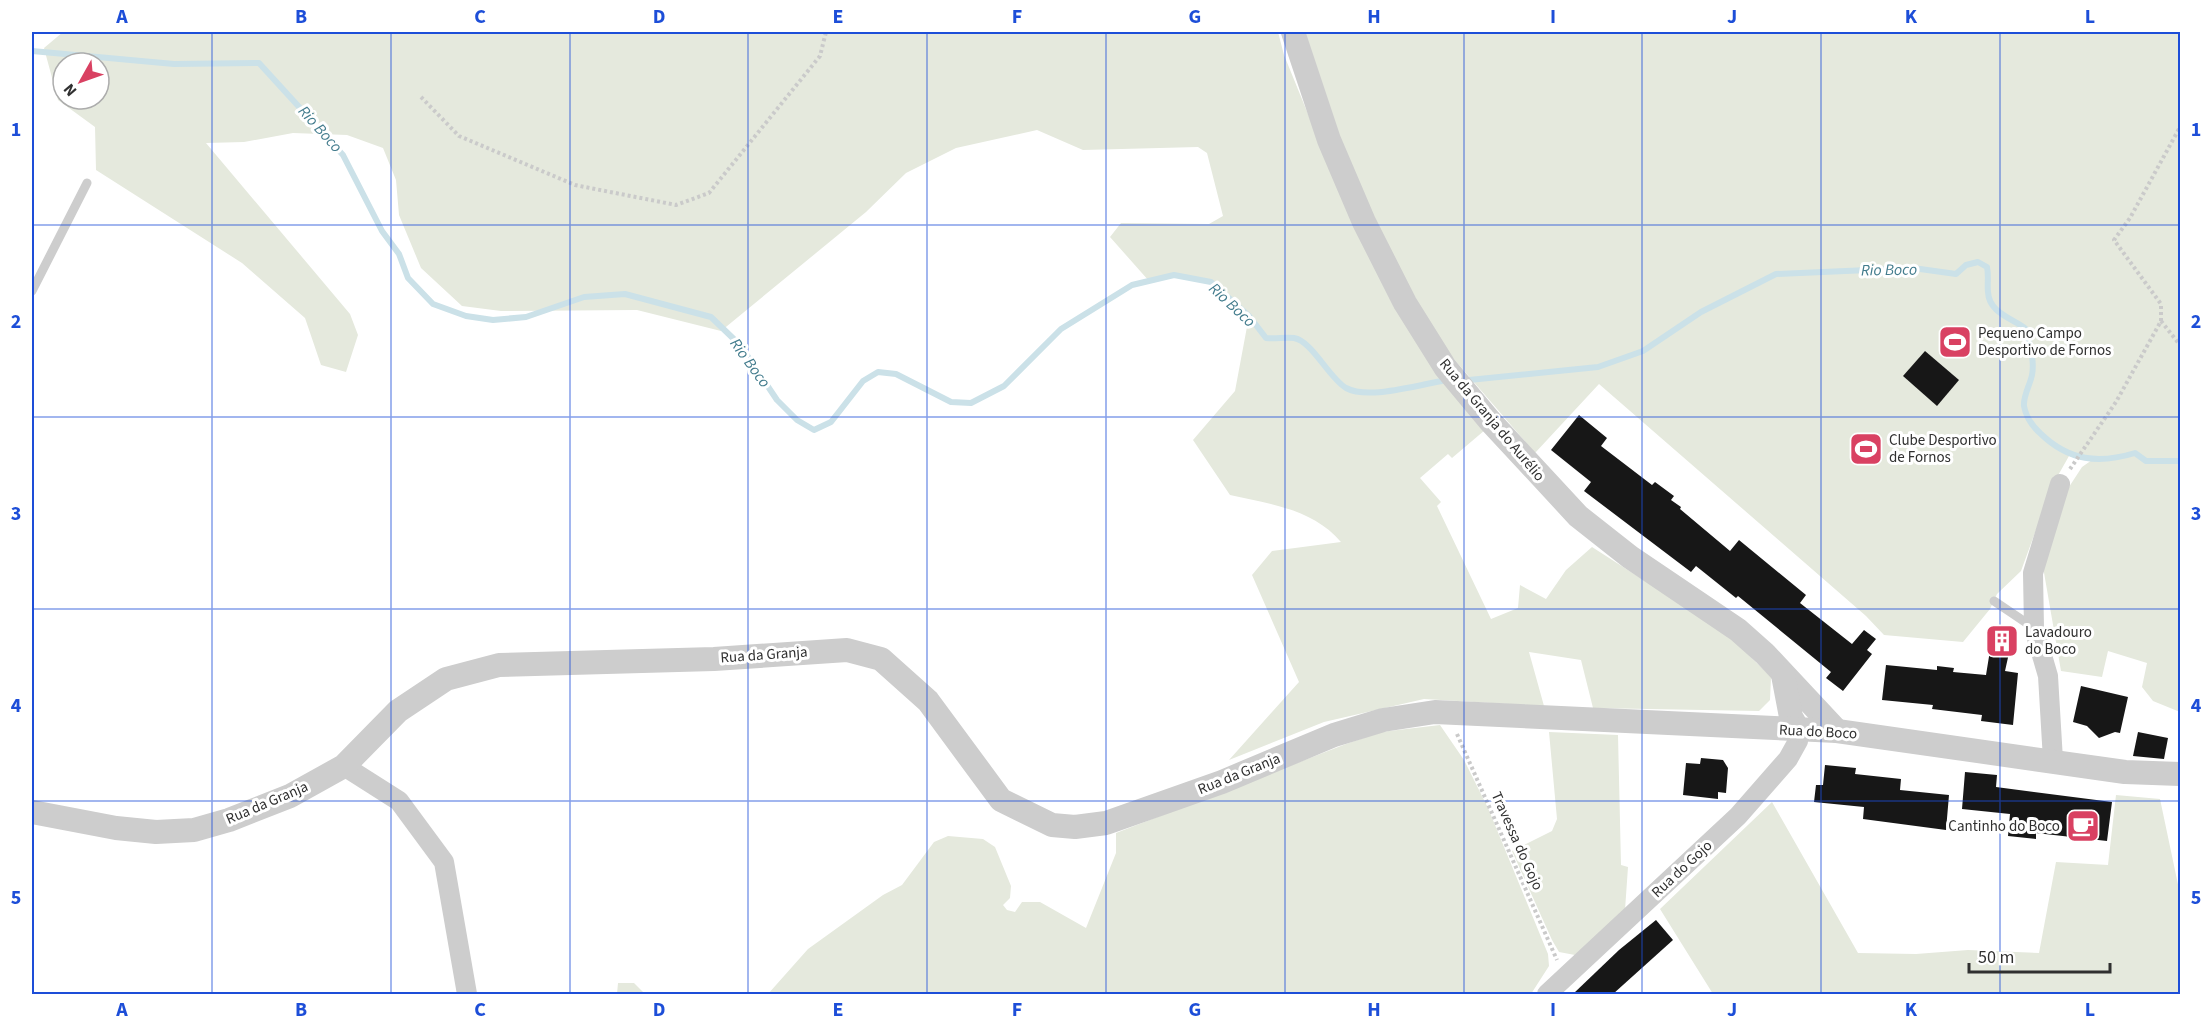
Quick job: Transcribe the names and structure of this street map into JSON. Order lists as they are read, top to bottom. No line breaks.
{"streets":{"street":["Rua da Granja do Aurélio","Rua da Granja","Rua do Boco","Rua do Gojo"],"path":["Travessa do Gojo"]},"crossings":[["Rua da Granja do Aurélio","Rua do Boco"],["Rua da Granja","Rua do Boco"],["Rua da Granja","Travessa do Gojo"],["Rua do Boco","Travessa do Gojo"],["Rua do Boco","Rua do Gojo"],["Travessa do Gojo","Rua do Gojo"]],"water":["Rio Boco"],"places":{"sports":["Pequeno Campo Desportivo de Fornos","Clube Desportivo de Fornos"],"building":["Lavadouro do Boco"],"cafe":["Cantinho do Boco"]},"scale_bar":"50 m","north":"bottom left","grid":{"columns":["A","B","C","D","E","F","G","H","I","J","K","L"],"rows":["1","2","3","4","5"]}}
